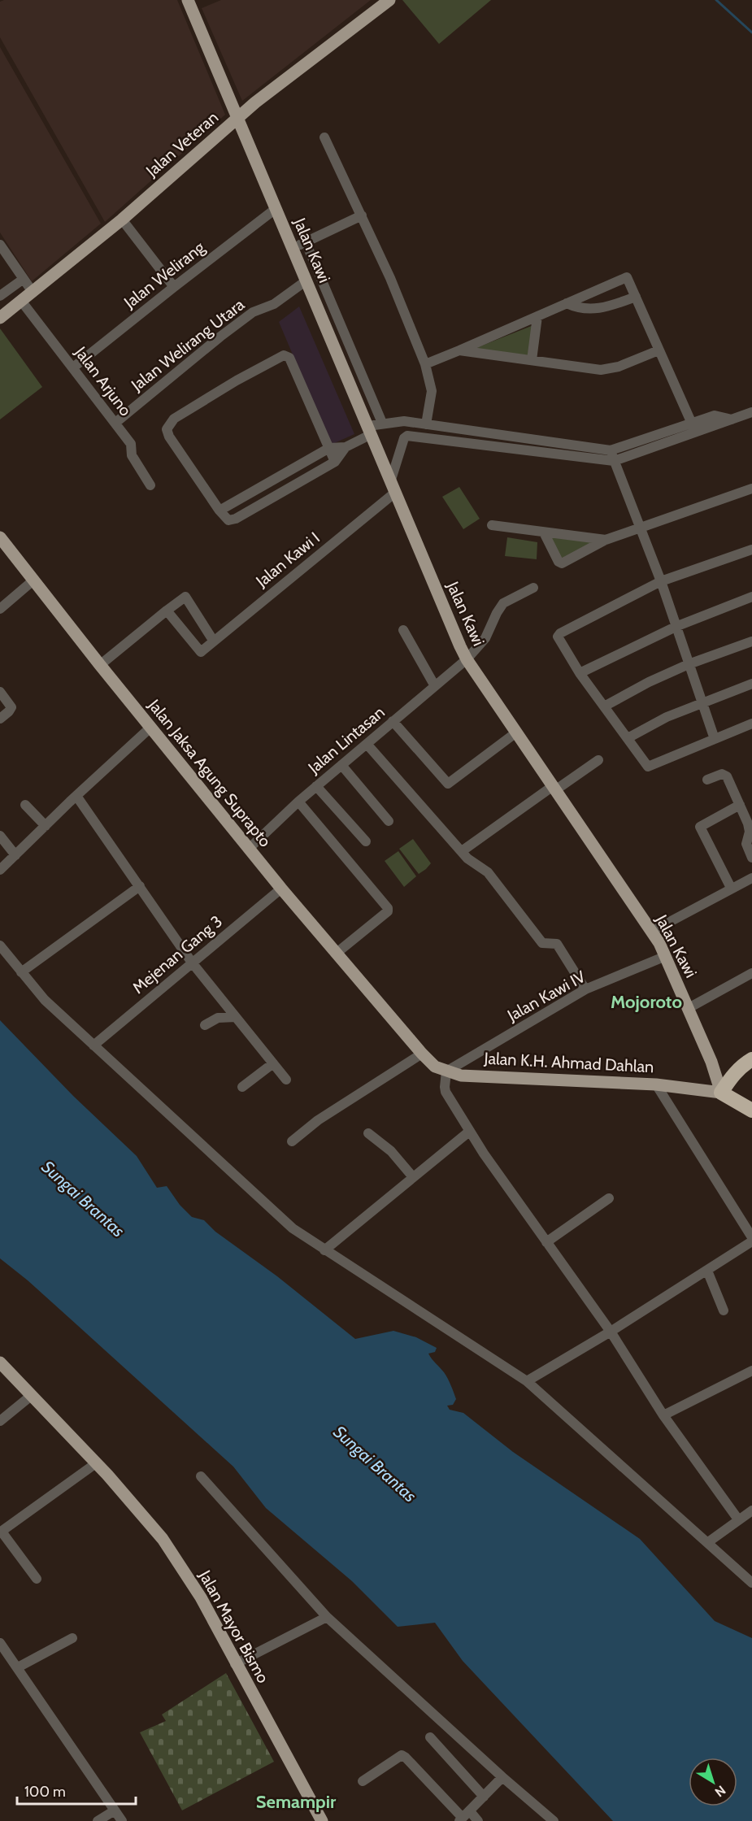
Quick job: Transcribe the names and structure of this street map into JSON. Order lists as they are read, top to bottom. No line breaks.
{"streets":{"highway":["Jalan K.H. Ahmad Dahlan"],"main road":["Jalan Veteran","Jalan Kawi","Jalan Jaksa Agung Suprapto","Jalan Mayor Bismo"],"street":["Jalan Welirang","Jalan Welirang Utara","Jalan Arjuno","Jalan Kawi I","Jalan Lintasan","Mejenan Gang 3","Jalan Kawi IV"]},"crossings":[["Jalan Veteran","Jalan Kawi"],["Jalan Veteran","Jalan Arjuno"],["Jalan Kawi","Jalan Welirang"],["Jalan Kawi","Jalan Welirang Utara"],["Jalan Kawi","Jalan Kawi I"],["Jalan Kawi","Jalan Lintasan"],["Jalan Kawi","Jalan Kawi IV"],["Jalan Kawi","Jalan K.H. Ahmad Dahlan"],["Jalan Welirang","Jalan Arjuno"],["Jalan Welirang Utara","Jalan Arjuno"],["Jalan Lintasan","Jalan Jaksa Agung Suprapto"],["Jalan Jaksa Agung Suprapto","Mejenan Gang 3"],["Jalan Jaksa Agung Suprapto","Jalan K.H. Ahmad Dahlan"],["Jalan Kawi IV","Jalan K.H. Ahmad Dahlan"]],"districts":["Mojoroto","Semampir"],"water":["Sungai Brantas"],"scale_bar":"100 m","north":"bottom right"}
